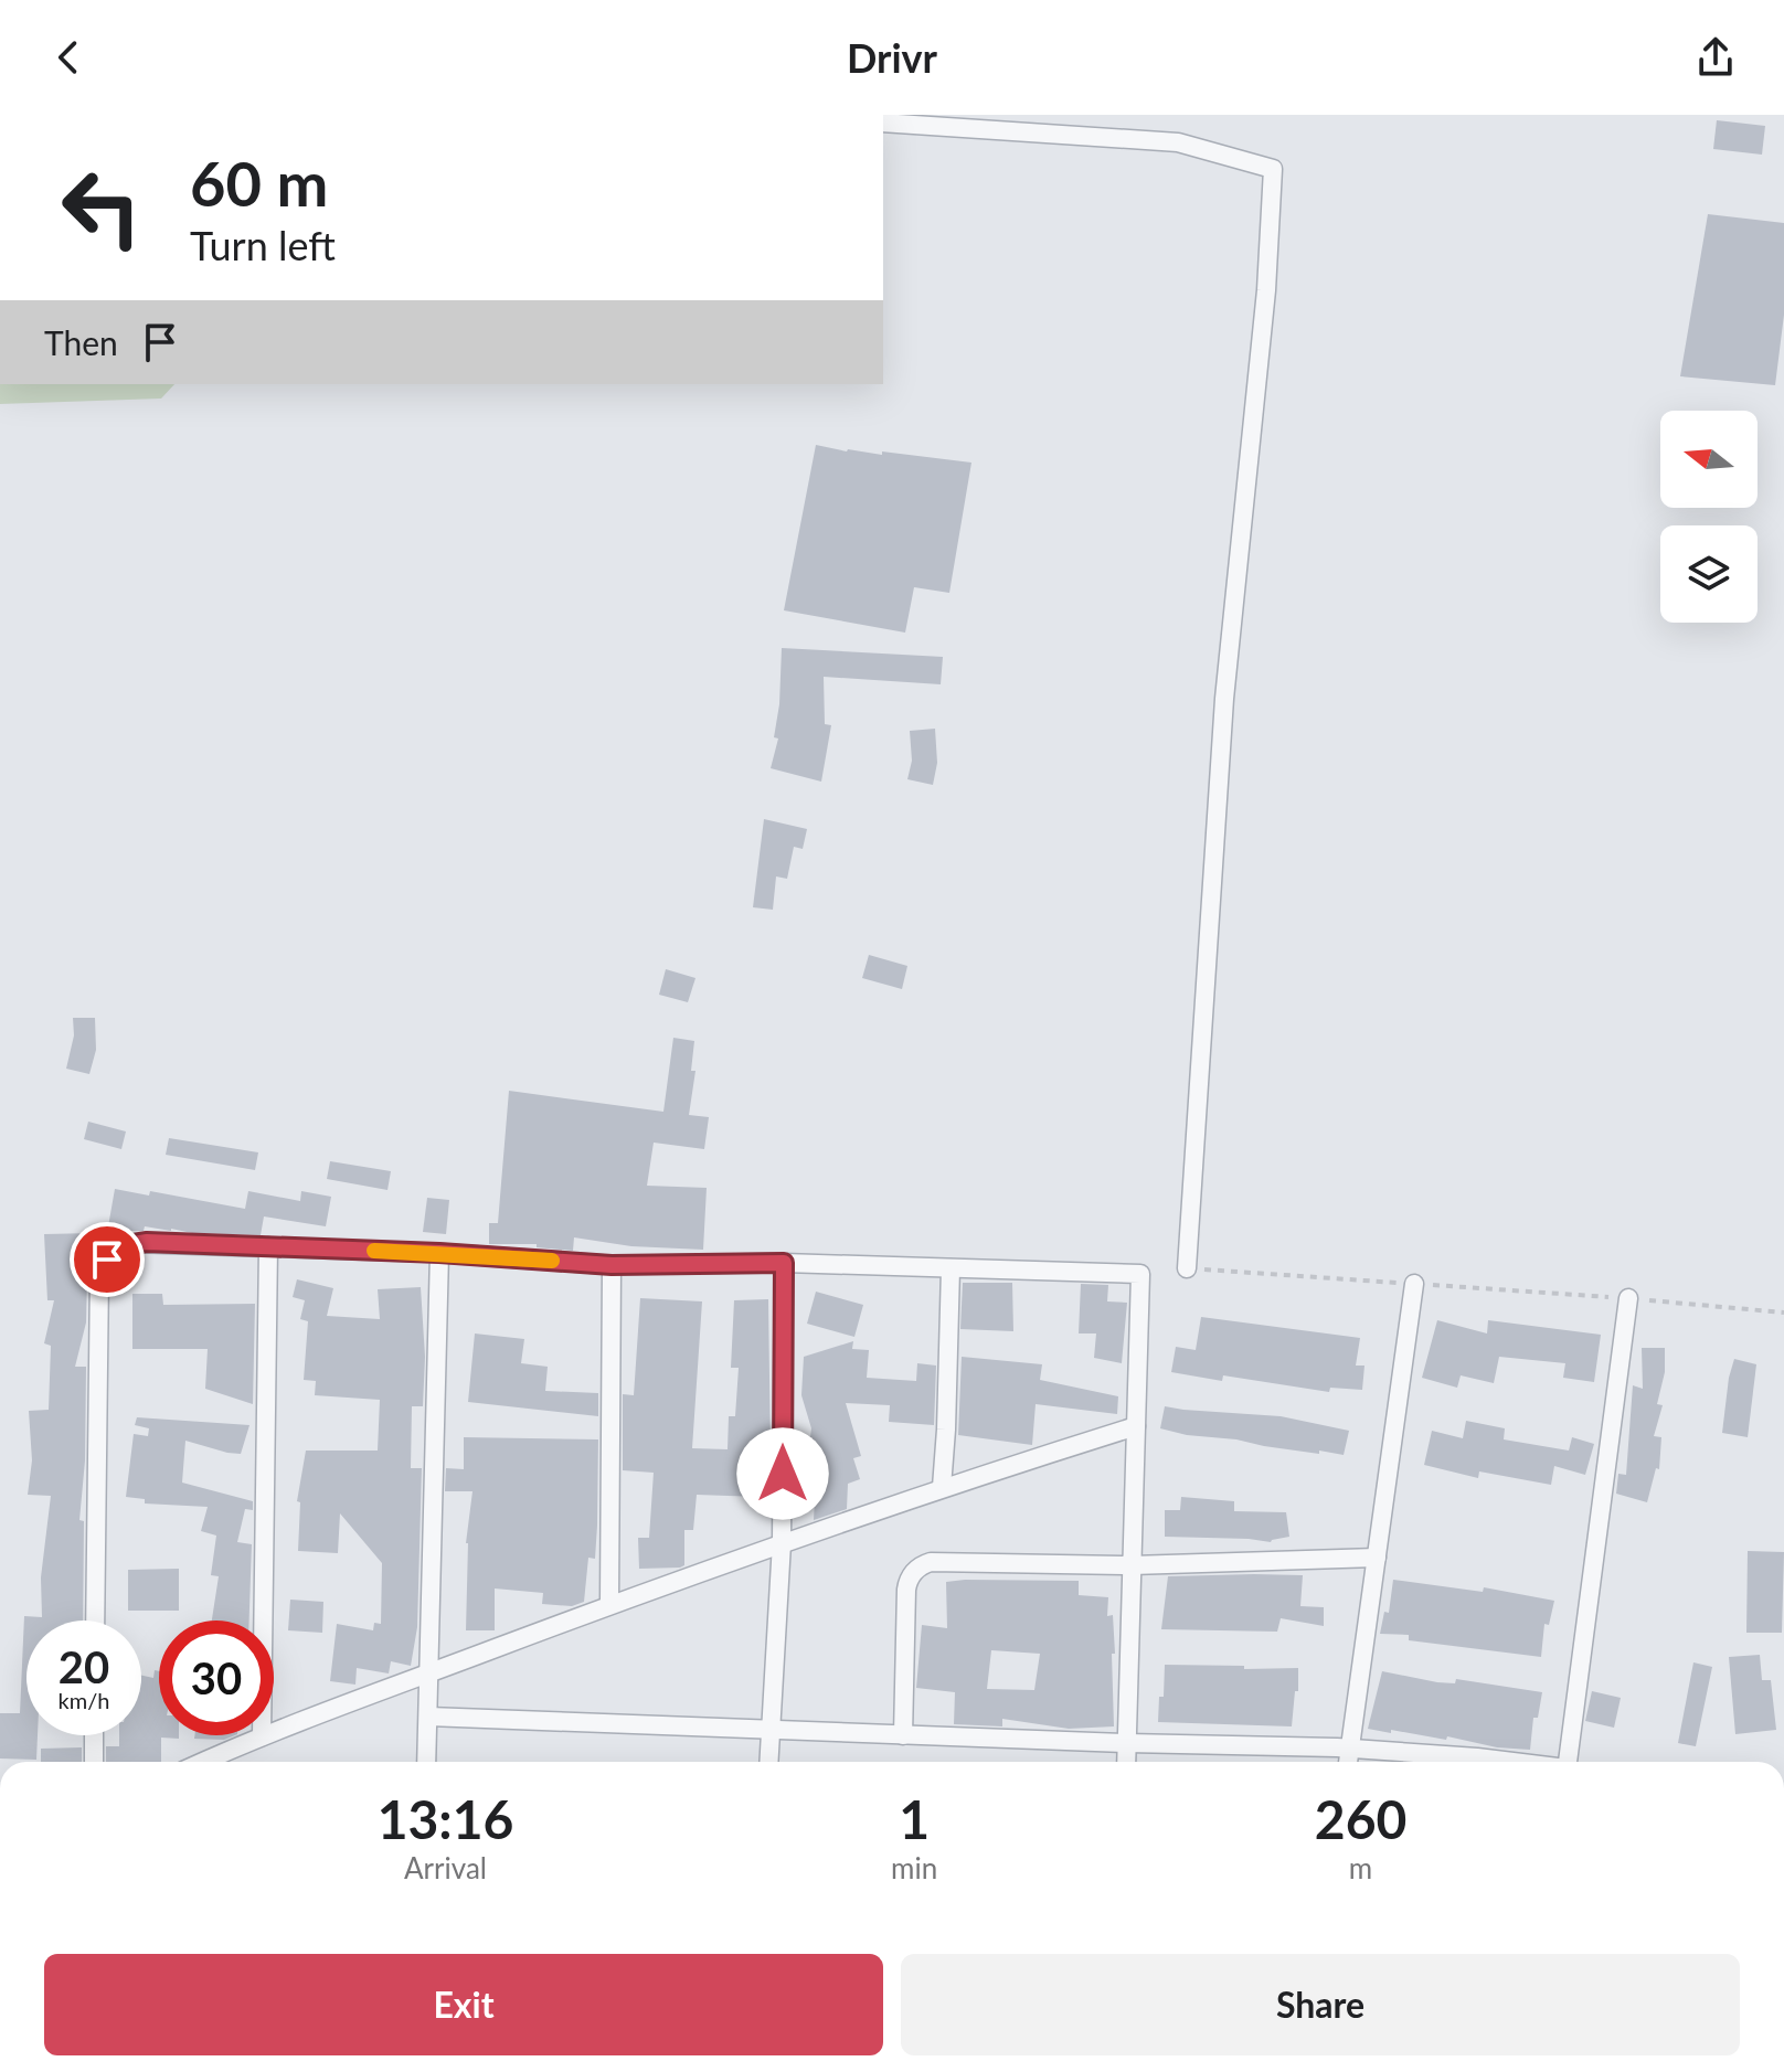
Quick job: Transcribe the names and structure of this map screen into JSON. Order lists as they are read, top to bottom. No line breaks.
{"north":"left","page":{"header":"Drivr","turn":["60 m","Turn left"],"then":"Then","speed":"20 km/h","limit":"30","eta":["13:16","Arrival","1","min","260","m"],"buttons":["Exit","Share"]}}
